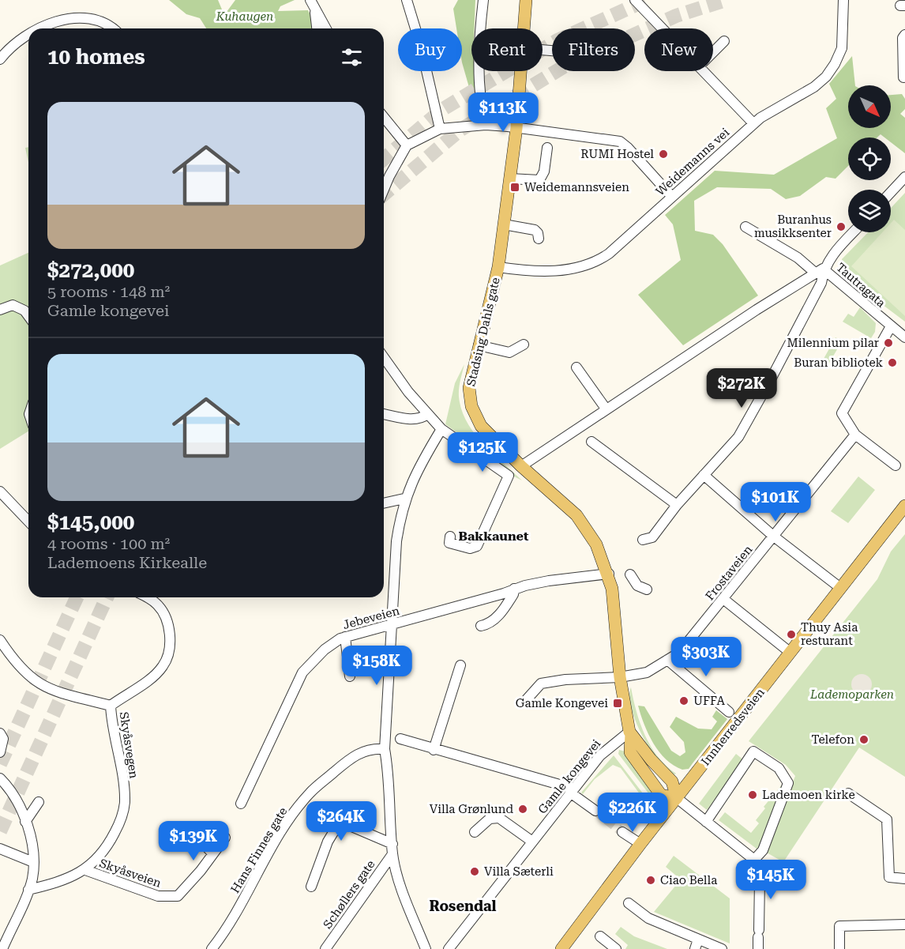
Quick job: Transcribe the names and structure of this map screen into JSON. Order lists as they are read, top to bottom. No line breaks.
{"streets":{"main road":["Stadsing Dahls gate","Innherredsveien"],"street":["Weidemanns vei","Tautragata","Frostaveien","Jebeveien","Skyåsvegen","Gamle kongevei","Hans Finnes gate","Skyåsveien","Schøllers gate"]},"crossings":[["Weidemanns vei","Stadsing Dahls gate"],["Stadsing Dahls gate","Frostaveien"],["Stadsing Dahls gate","Jebeveien"],["Stadsing Dahls gate","Innherredsveien"],["Stadsing Dahls gate","Gamle kongevei"],["Skyåsvegen","Skyåsveien"]],"districts":["Bakkaunet","Rosendal"],"parks":["Kuhaugen","Lademoparken"],"places":{"other":["RUMI Hostel","Buranhus musikksenter","Milennium pilar","Buran bibliotek","Thuy Asia resturant","UFFA","Telefon","Lademoen kirke","Villa Grønlund","Villa Sæterli","Ciao Bella"],"transit":["Weidemannsveien","Gamle Kongevei"]},"north":"bottom right","page":{"chip":["Buy","Rent","Filters","New"],"heading":"10 homes","list":[{"name":"$272,000","note":"5 rooms · 148 m² · Gamle kongevei"},{"name":"$145,000","note":"4 rooms · 100 m² · Lademoens Kirkealle"}],"price":["$113K","$272K","$125K","$101K","$303K","$158K","$226K","$264K","$139K","$145K"]}}
